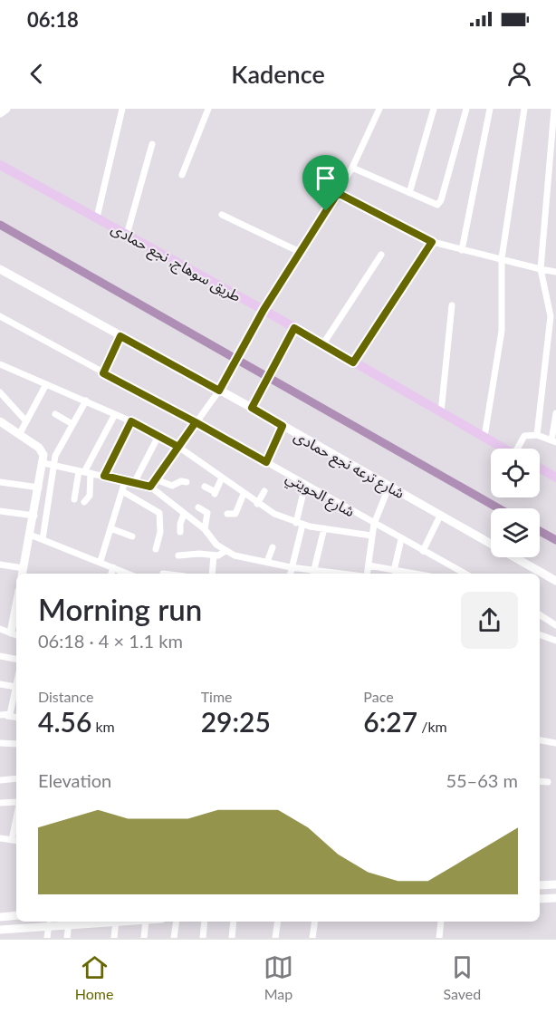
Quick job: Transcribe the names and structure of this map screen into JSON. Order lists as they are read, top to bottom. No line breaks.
{"streets":{"main road":["طريق سوهاج, نجع حمادى"],"street":["شارع ترعه نجع حمادى","شارع الحويتي"]},"page":{"status":"06:18","header":"Kadence","heading":["Morning run","06:18 · 4 × 1.1 km"],"stats":[["Distance","4.56 km"],["Time","29:25"],["Pace","6:27 /km"]],"chart":["Elevation","55–63 m"],"tabs":["Home","Map","Saved"]}}
